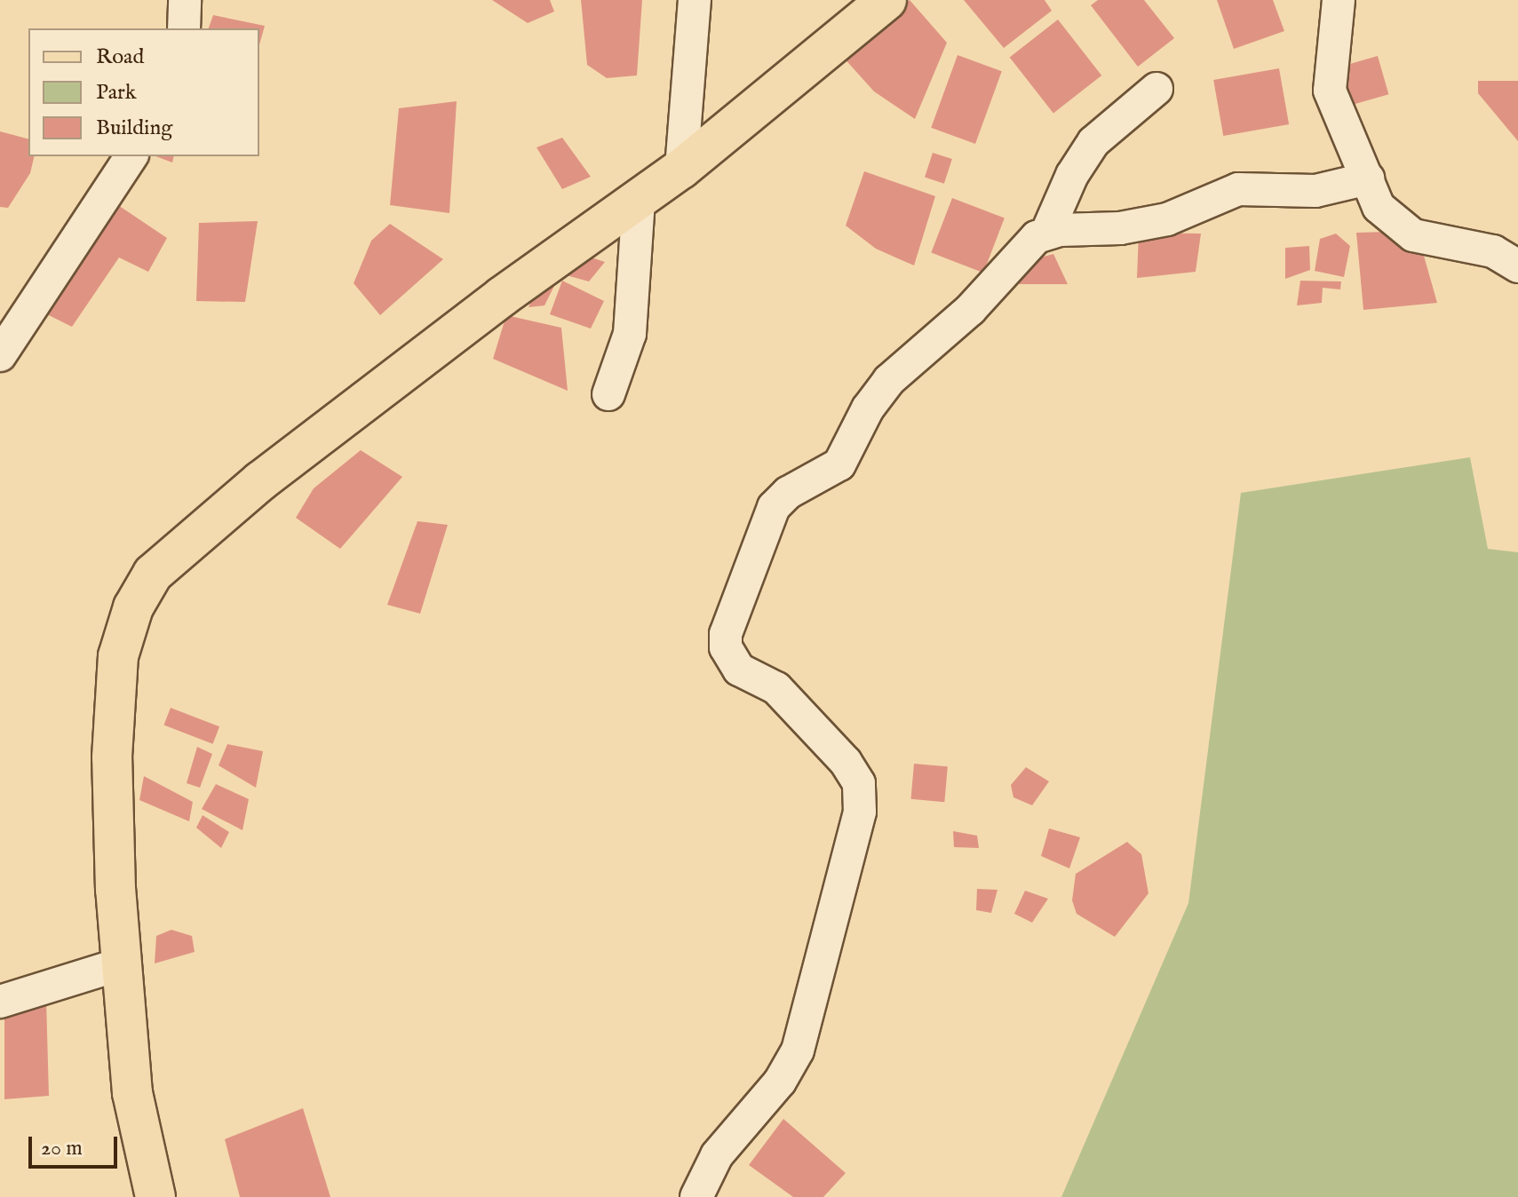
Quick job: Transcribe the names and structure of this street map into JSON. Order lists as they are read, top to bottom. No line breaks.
{"legend":["Road","Park","Building"],"scale_bar":"20 m"}
